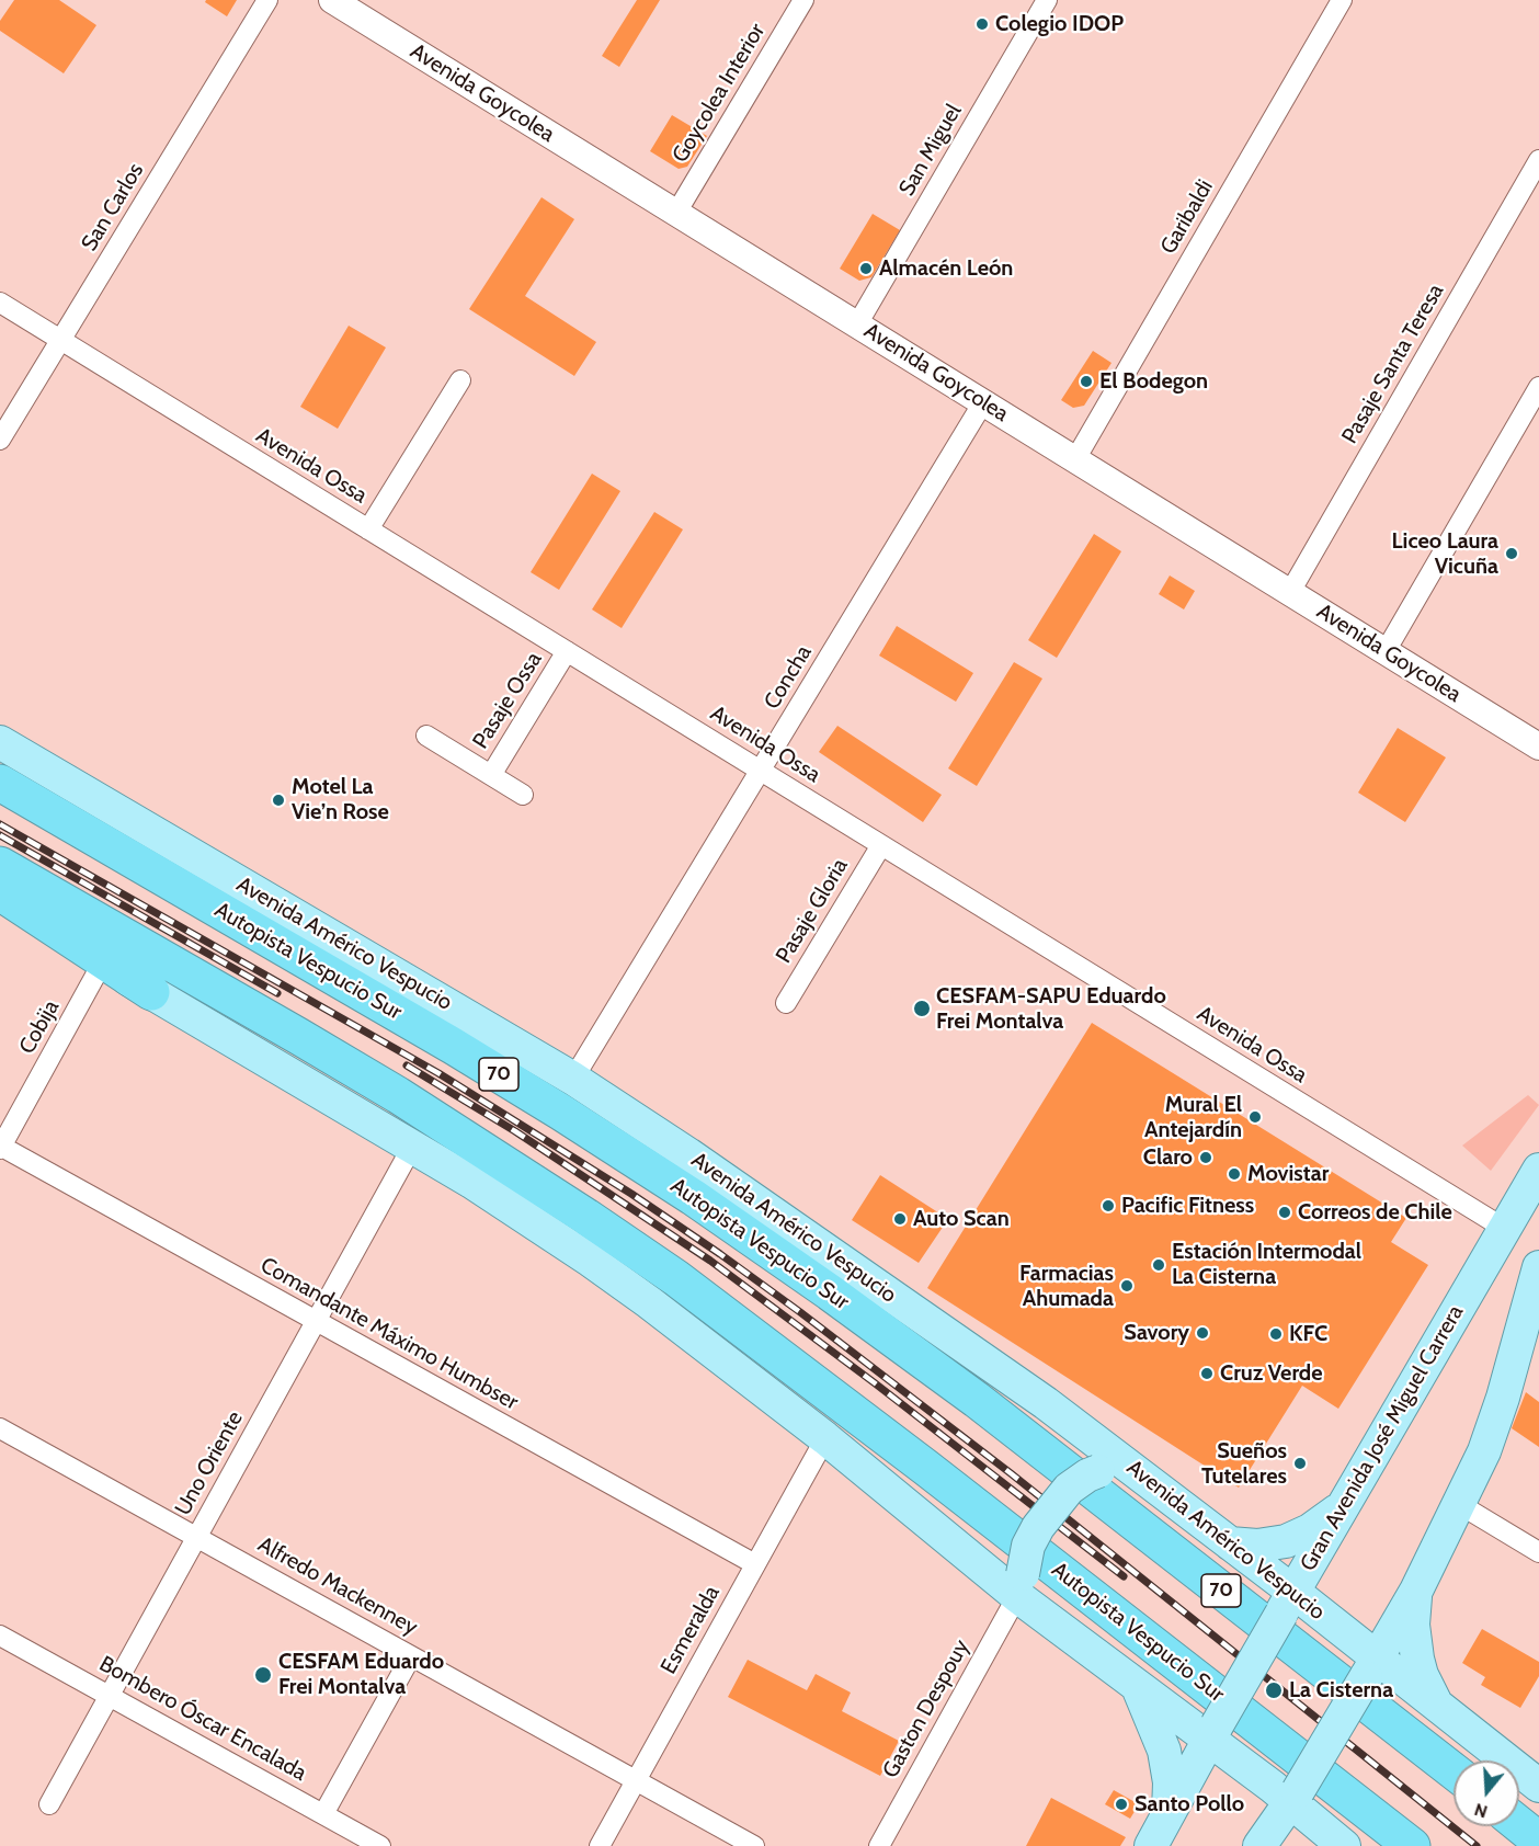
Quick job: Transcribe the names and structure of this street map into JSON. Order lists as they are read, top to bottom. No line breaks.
{"streets":{"highway":["Autopista Vespucio Sur","70"],"main road":["Avenida Américo Vespucio","Gran Avenida José Miguel Carrera"],"street":["Avenida Goycolea","Goycolea Interior","San Miguel","San Carlos","Garibaldi","Pasaje Santa Teresa","Avenida Ossa","Concha","Pasaje Ossa","Pasaje Gloria","Cobija","Comandante Máximo Humbser","Uno Oriente","Alfredo Mackenney","Esmeralda","Gaston Despouy","Bombero Óscar Encalada"]},"crossings":[["Avenida Goycolea","Goycolea Interior"],["Avenida Goycolea","San Miguel"],["Avenida Goycolea","Garibaldi"],["Avenida Goycolea","Pasaje Santa Teresa"],["Avenida Goycolea","Concha"],["San Carlos","Avenida Ossa"],["Avenida Ossa","Concha"],["Avenida Ossa","Pasaje Ossa"],["Avenida Ossa","Pasaje Gloria"],["Avenida Ossa","Gran Avenida José Miguel Carrera"],["Concha","Avenida Américo Vespucio"],["Avenida Américo Vespucio","Gran Avenida José Miguel Carrera"],["Cobija","Comandante Máximo Humbser"],["Comandante Máximo Humbser","Uno Oriente"],["Comandante Máximo Humbser","Esmeralda"],["Uno Oriente","Alfredo Mackenney"],["Uno Oriente","Bombero Óscar Encalada"],["Alfredo Mackenney","Esmeralda"]],"places":["Colegio IDOP","Almacén León","El Bodegon","Liceo Laura Vicuña","Motel La Vie’n Rose","CESFAM-SAPU Eduardo Frei Montalva","Mural El Antejardín","Claro","Movistar","Pacific Fitness","Correos de Chile","Auto Scan","Estación Intermodal La Cisterna","Farmacias Ahumada","Savory","KFC","Cruz Verde","Sueños Tutelares","CESFAM Eduardo Frei Montalva","La Cisterna","Santo Pollo"],"north":"bottom"}
